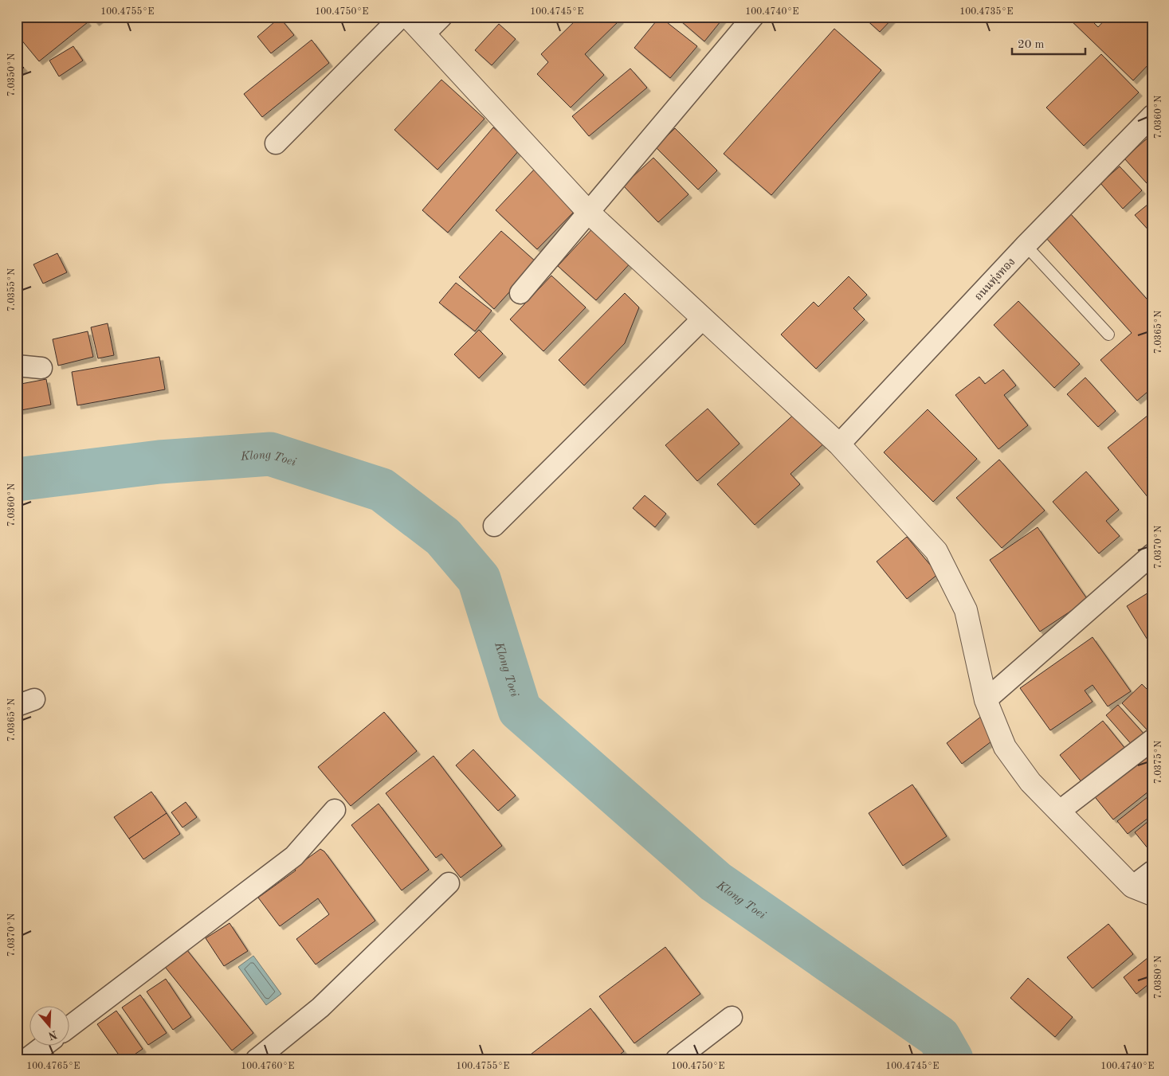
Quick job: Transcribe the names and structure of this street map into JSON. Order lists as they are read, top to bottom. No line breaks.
{"streets":{"street":["ถนนทุ่งทอง"]},"water":["Klong Toei"],"scale_bar":"20 m","north":"bottom","coordinates":["100.4755°E","100.4750°E","100.4745°E","100.4740°E","100.4735°E","7.0350°N","7.0360°N","7.0355°N","7.0365°N","7.0370°N","7.0375°N","7.0380°N","100.4765°E","100.4760°E"]}
